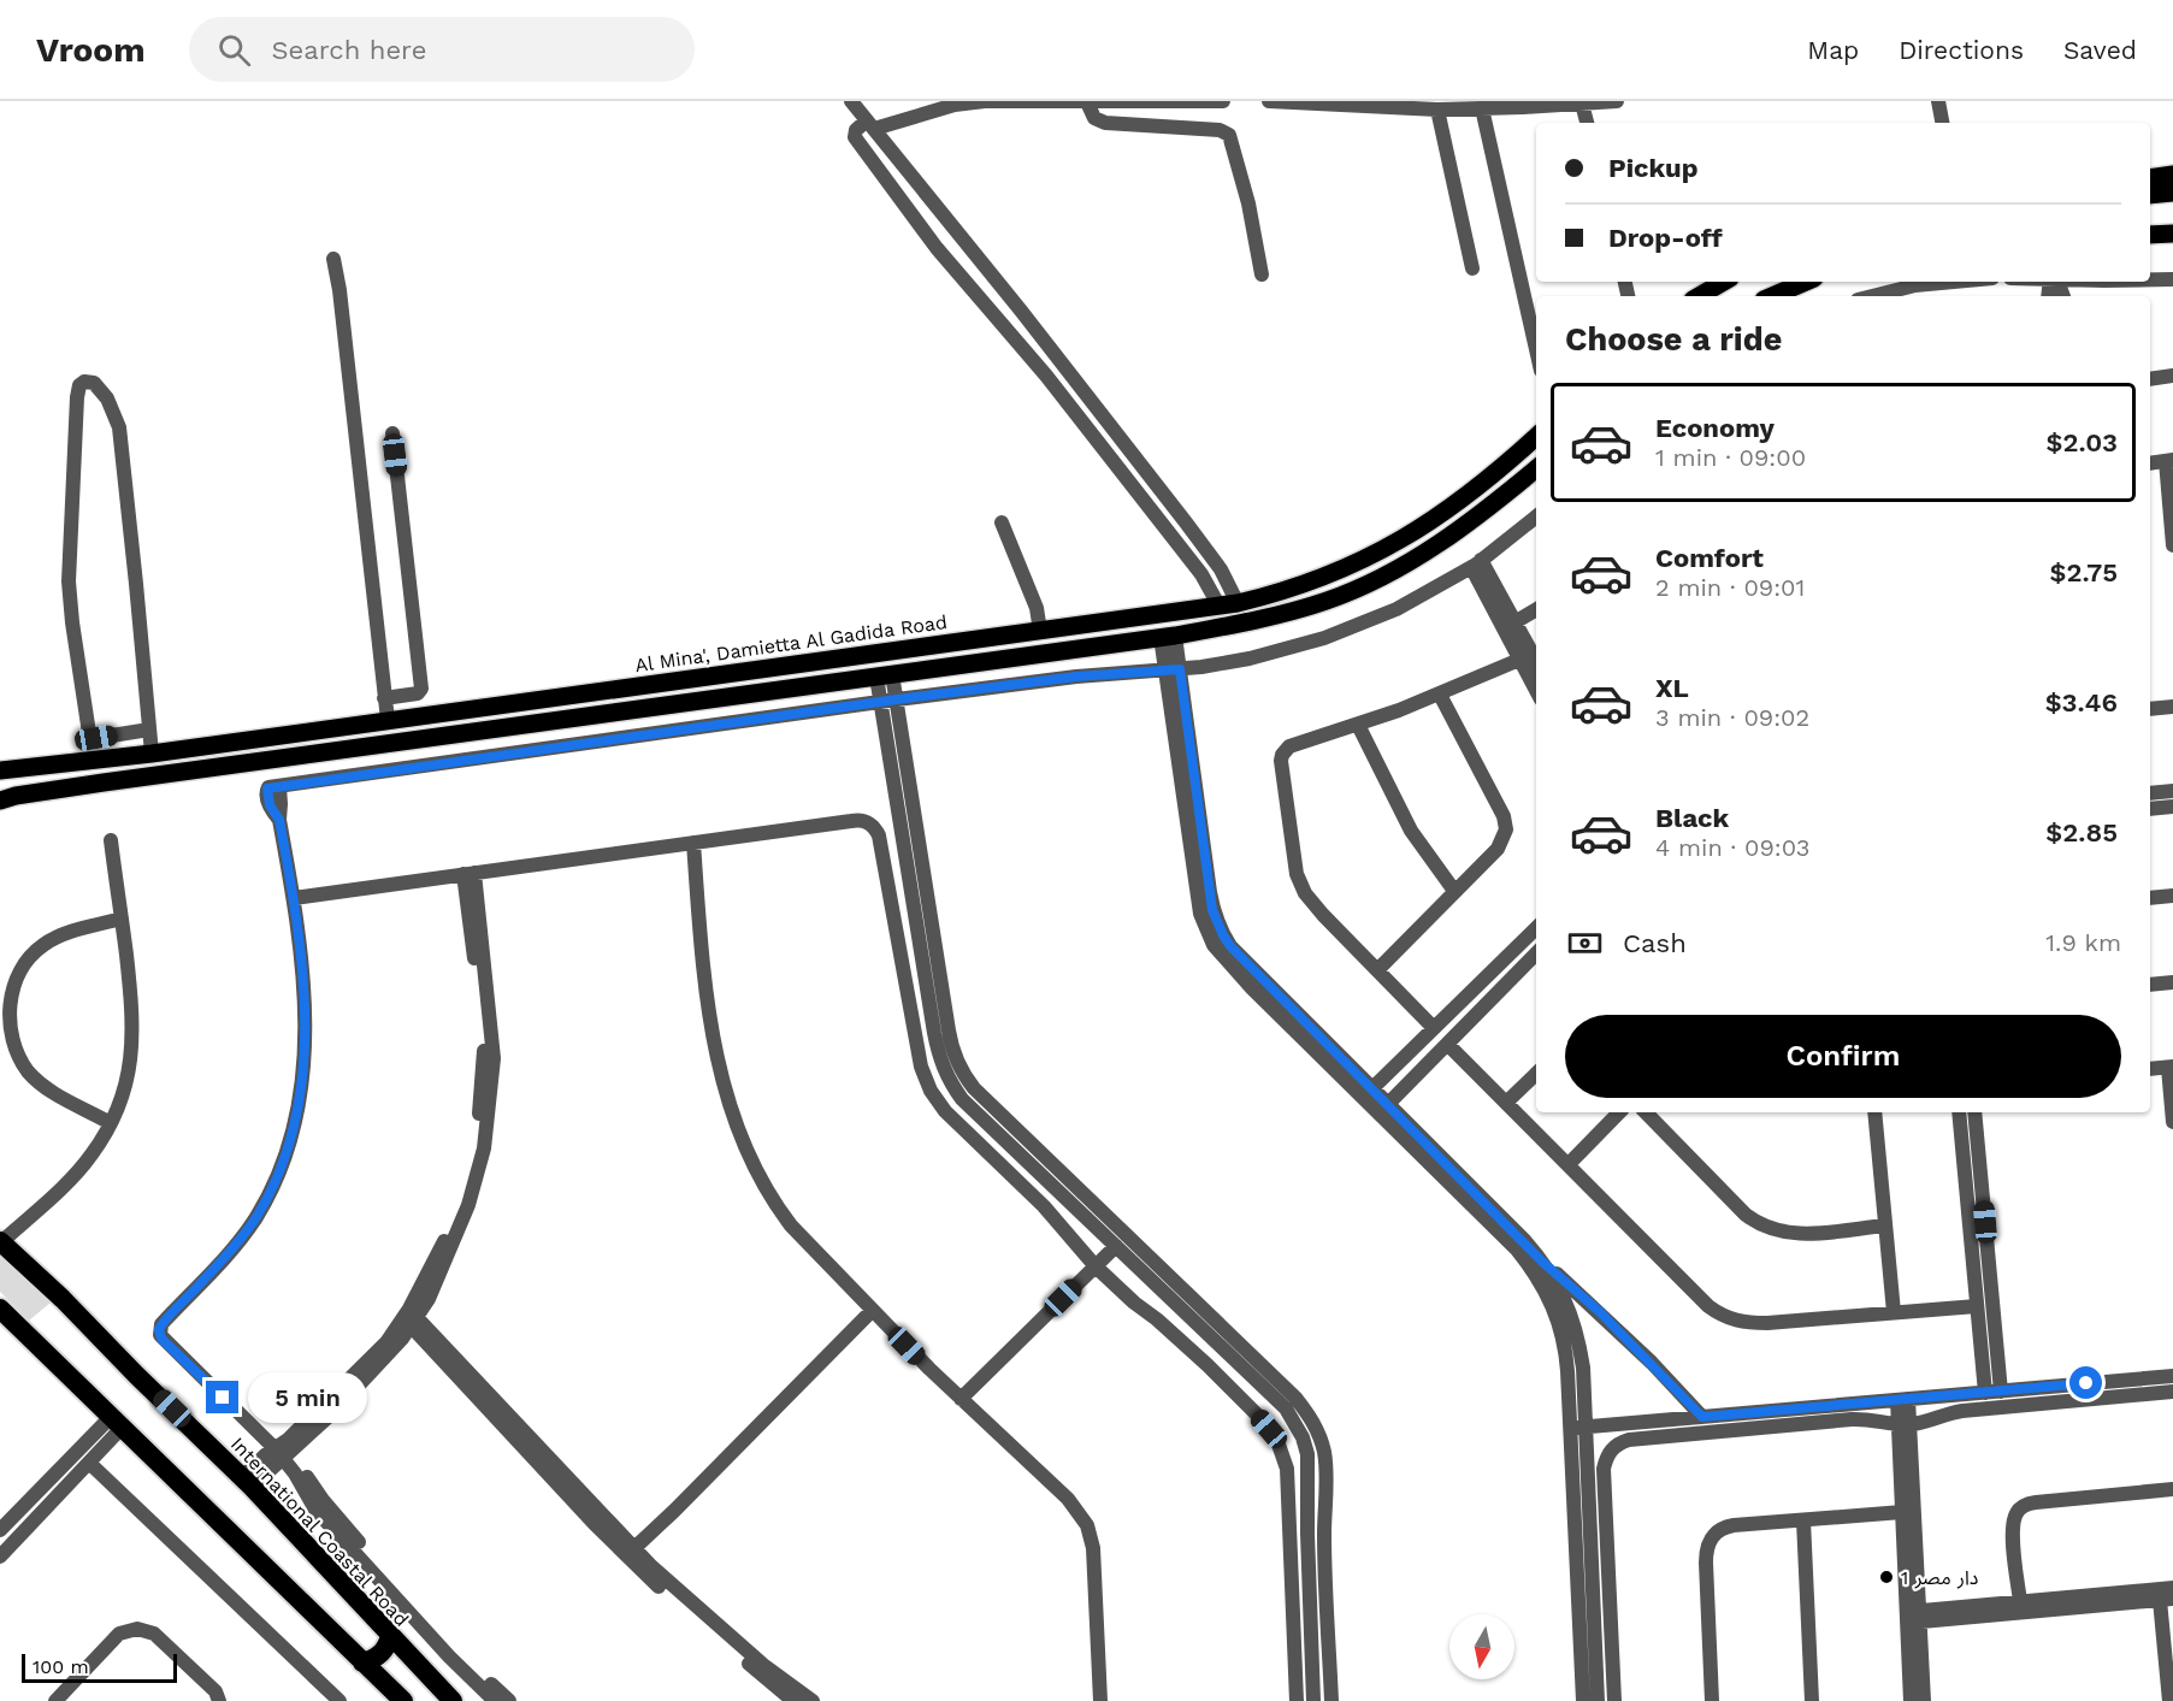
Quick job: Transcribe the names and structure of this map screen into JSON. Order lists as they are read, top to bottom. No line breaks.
{"streets":{"highway":["International Coastal Road"],"main road":["Al Mina', Damietta Al Gadida Road"]},"places":["دار مصر 1"],"scale_bar":"100 m","north":"bottom","page":{"header":"Vroom","search":"Search here","nav":["Map","Directions","Saved"],"banner":["Pickup","Drop-off"],"heading":"Choose a ride","list":[{"name":"Economy","note":"1 min · 09:00","value":"$2.03"},{"name":"Comfort","note":"2 min · 09:01","value":"$2.75"},{"name":"XL","note":"3 min · 09:02","value":"$3.46"},{"name":"Black","note":"4 min · 09:03","value":"$2.85"}],"pay":["Cash","1.9 km"],"buttons":"Confirm","bubble":"5 min","scale":"100 m"}}
